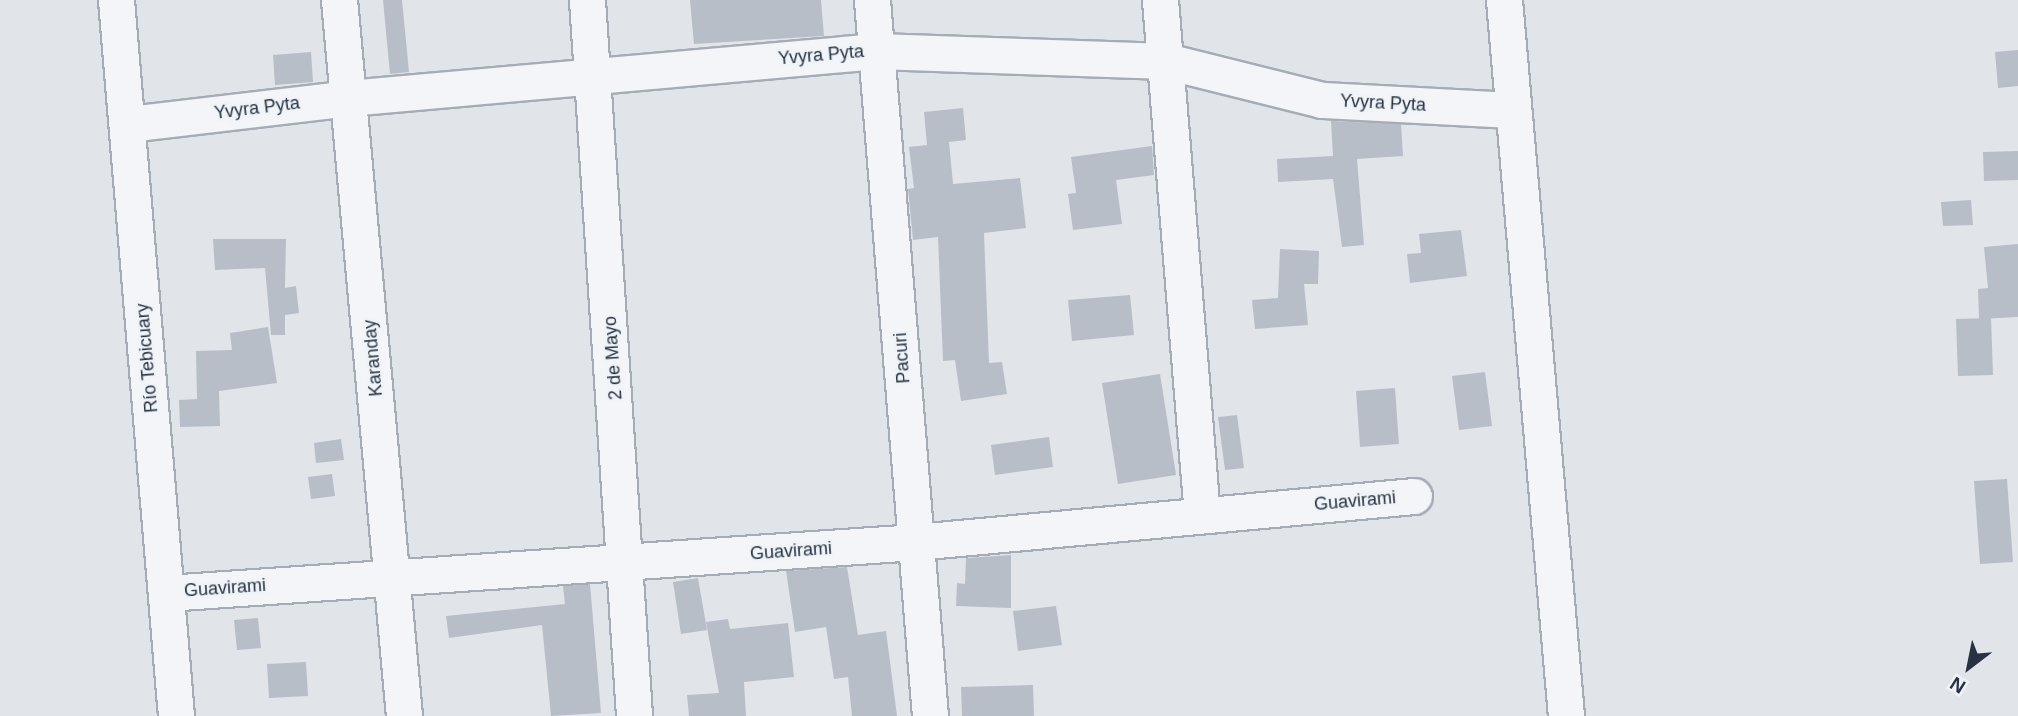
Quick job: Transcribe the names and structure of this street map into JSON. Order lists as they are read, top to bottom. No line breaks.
{"streets":{"street":["Yvyra Pyta","Río Tebicuary","Karanday","2 de Mayo","Pacuri","Guavirami"]},"crossings":[["Yvyra Pyta","Río Tebicuary"],["Yvyra Pyta","Karanday"],["Yvyra Pyta","2 de Mayo"],["Yvyra Pyta","Pacuri"],["Río Tebicuary","Guavirami"],["Karanday","Guavirami"],["2 de Mayo","Guavirami"],["Pacuri","Guavirami"]],"north":"bottom left"}
